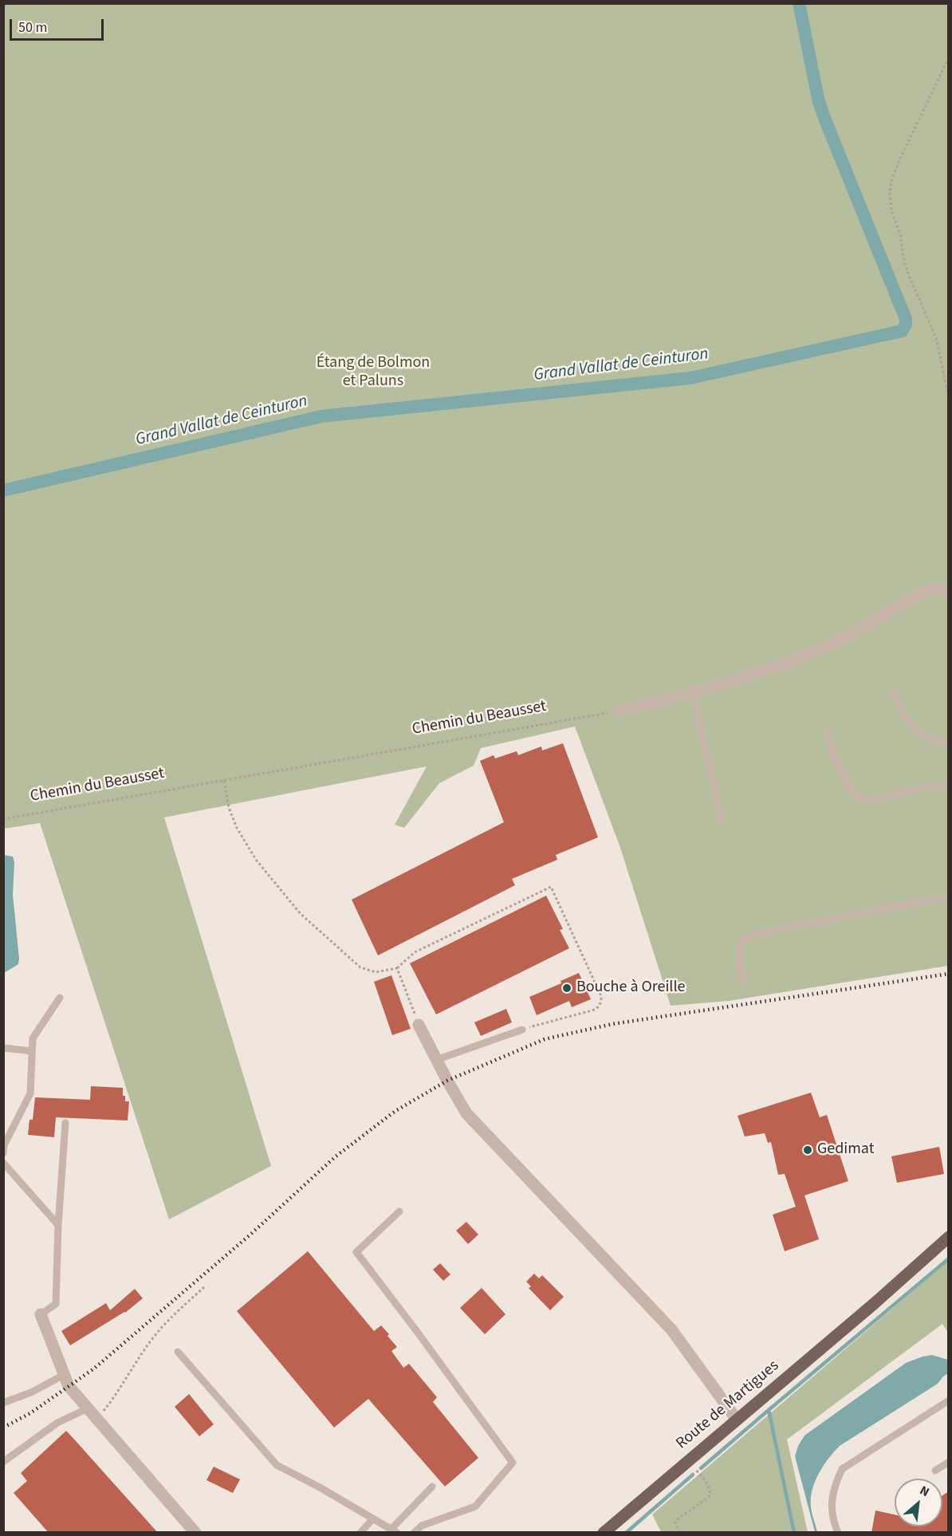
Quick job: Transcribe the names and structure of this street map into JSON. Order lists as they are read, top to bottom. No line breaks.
{"streets":{"main road":["Route de Martigues"],"path":["Chemin du Beausset"]},"water":["Grand Vallat de Ceinturon"],"parks":["Étang de Bolmon et Paluns"],"places":["Bouche à Oreille","Gedimat"],"scale_bar":"50 m","north":"top right"}
